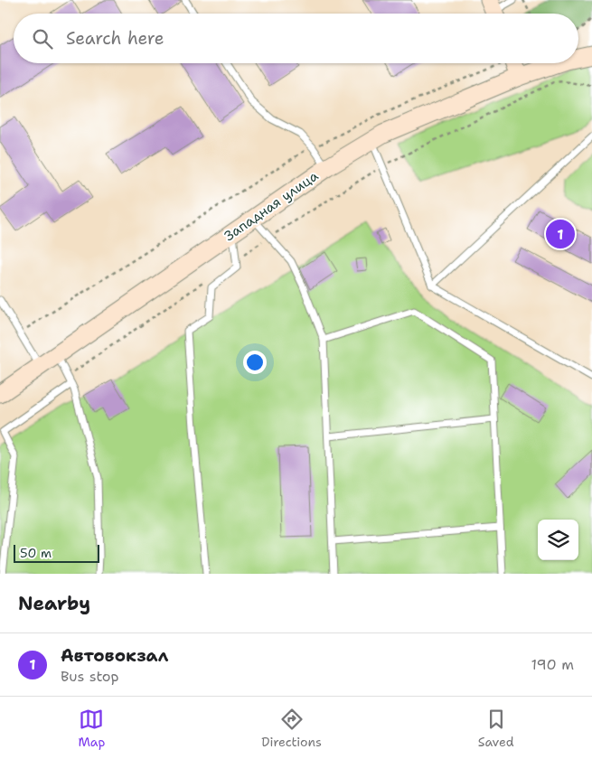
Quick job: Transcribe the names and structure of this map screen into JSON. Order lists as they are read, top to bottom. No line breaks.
{"streets":{"main road":["Западная улица"]},"scale_bar":"50 m","page":{"search":"Search here","pins":"1","scale":"50 m","heading":"Nearby","list":[{"mark":"1","name":"Автовокзал","note":"Bus stop","value":"190 m"}],"nav":["Map","Directions","Saved"]}}
